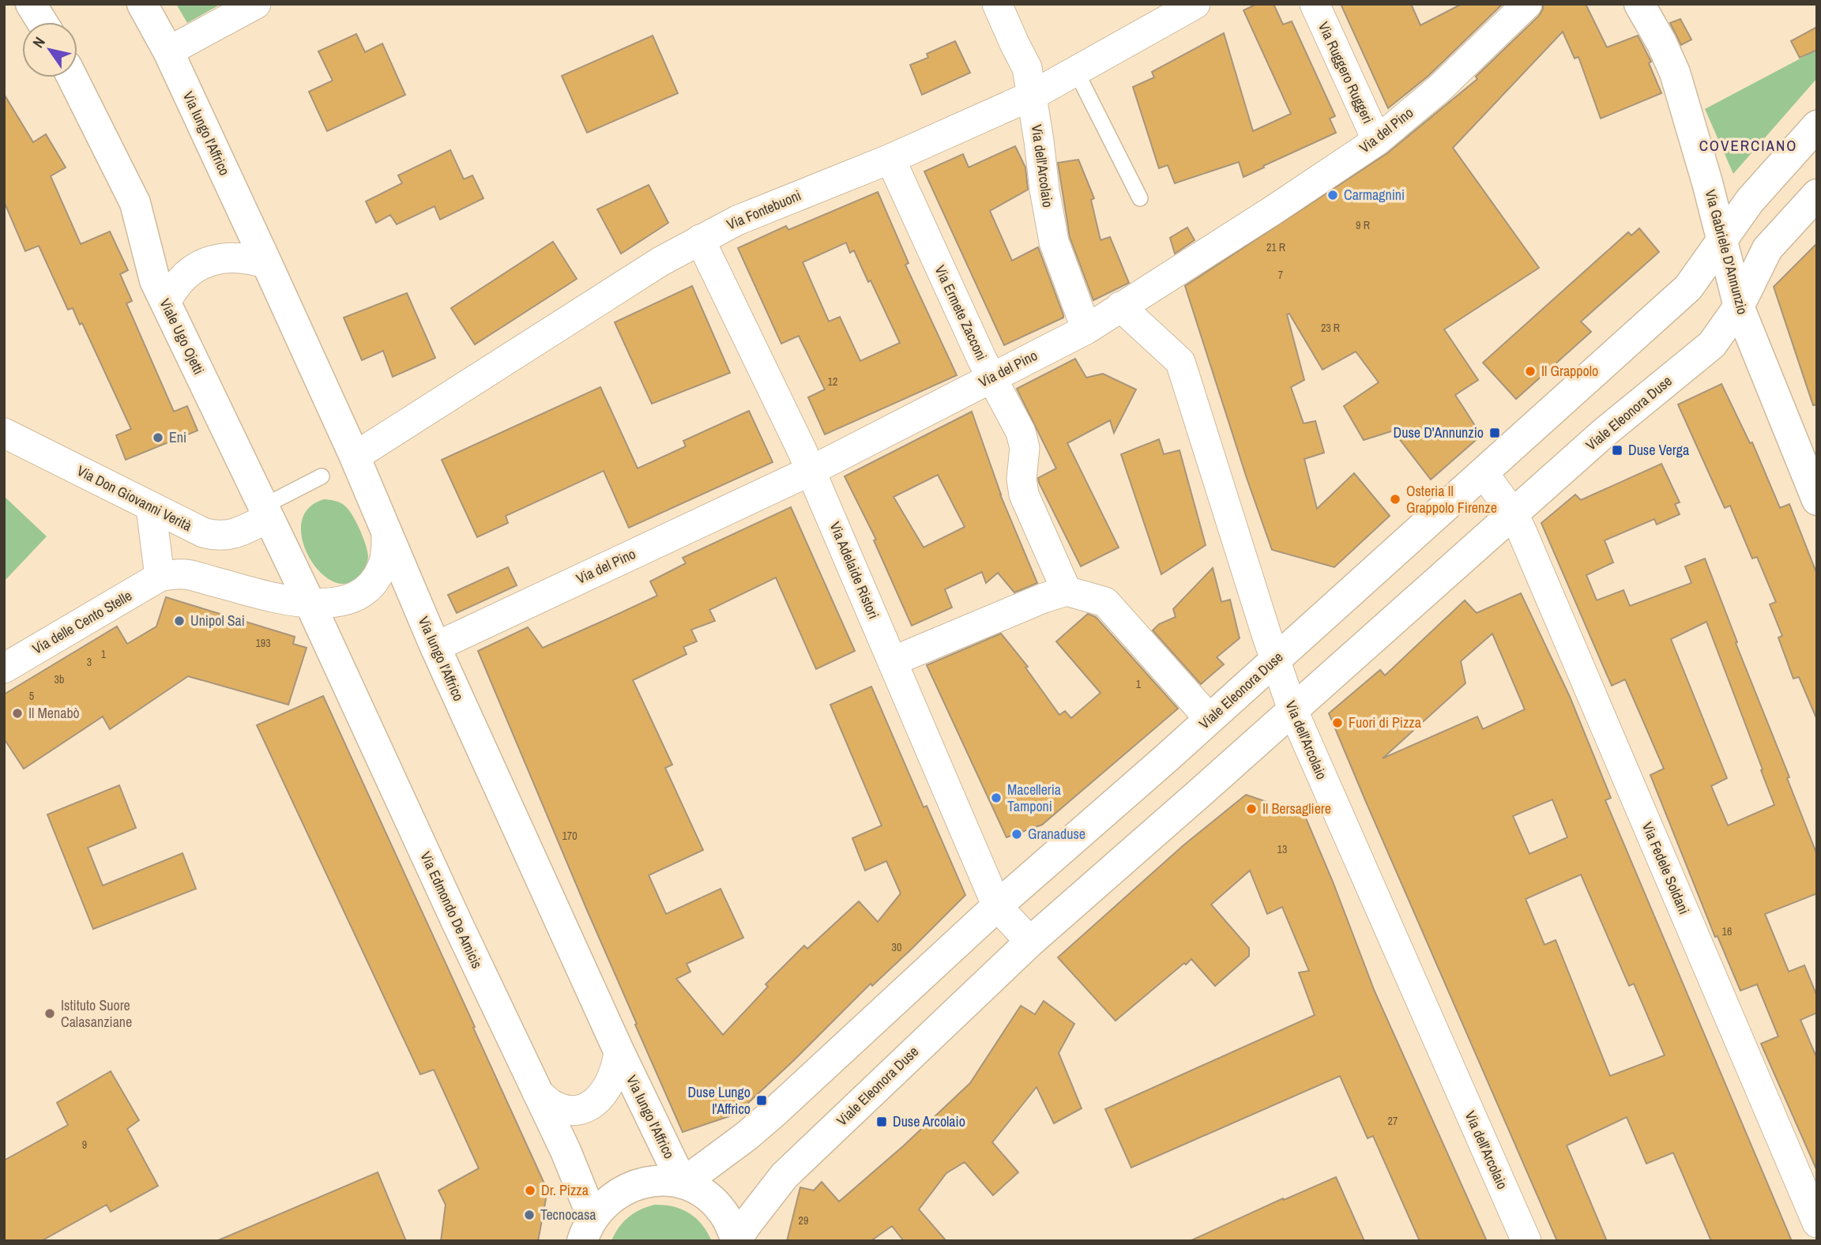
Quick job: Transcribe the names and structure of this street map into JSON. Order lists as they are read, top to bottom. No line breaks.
{"streets":{"main road":["Via lungo l'Affrico","Via Gabriele D'Annunzio","Viale Ugo Ojetti","Viale Eleonora Duse","Via Edmondo De Amicis"],"street":["Via Ruggero Ruggeri","Via del Pino","Via dell'Arcolaio","Via Fontebuoni","Via Ermete Zacconi","Via Don Giovanni Verità","Via Adelaide Ristori","Via delle Cento Stelle","Via Fedele Soldani"]},"crossings":[["Via Ruggero Ruggeri","Via del Pino"],["Via del Pino","Via lungo l'Affrico"],["Via del Pino","Via dell'Arcolaio"],["Via del Pino","Via Ermete Zacconi"],["Via del Pino","Via Adelaide Ristori"],["Via lungo l'Affrico","Via Fontebuoni"],["Via lungo l'Affrico","Viale Eleonora Duse"],["Via lungo l'Affrico","Via Edmondo De Amicis"],["Via dell'Arcolaio","Via Fontebuoni"],["Via dell'Arcolaio","Viale Eleonora Duse"],["Via Fontebuoni","Via Ermete Zacconi"],["Via Fontebuoni","Via Adelaide Ristori"],["Via Gabriele D'Annunzio","Viale Eleonora Duse"],["Viale Ugo Ojetti","Via Don Giovanni Verità"],["Viale Ugo Ojetti","Via delle Cento Stelle"],["Viale Ugo Ojetti","Via Edmondo De Amicis"],["Viale Eleonora Duse","Via Adelaide Ristori"],["Viale Eleonora Duse","Via Fedele Soldani"],["Via delle Cento Stelle","Via Edmondo De Amicis"]],"districts":["COVERCIANO"],"places":{"other":["Carmagnini","Il Grappolo","Eni","Osteria Il Grappolo Firenze","Unipol Sai","Il Menabò","Fuori di Pizza","Macelleria Tamponi","Il Bersagliere","Granaduse","Istituto Suore Calasanziane","Dr. Pizza","Tecnocasa"],"transit":["Duse D'Annunzio","Duse Verga","Duse Lungo l'Affrico","Duse Arcolaio"]},"house_numbers":["9 R","21 R","7","23 R","12","193","1","3","3b","1","5","170","13","16","30","27","9","29"],"north":"top left"}
